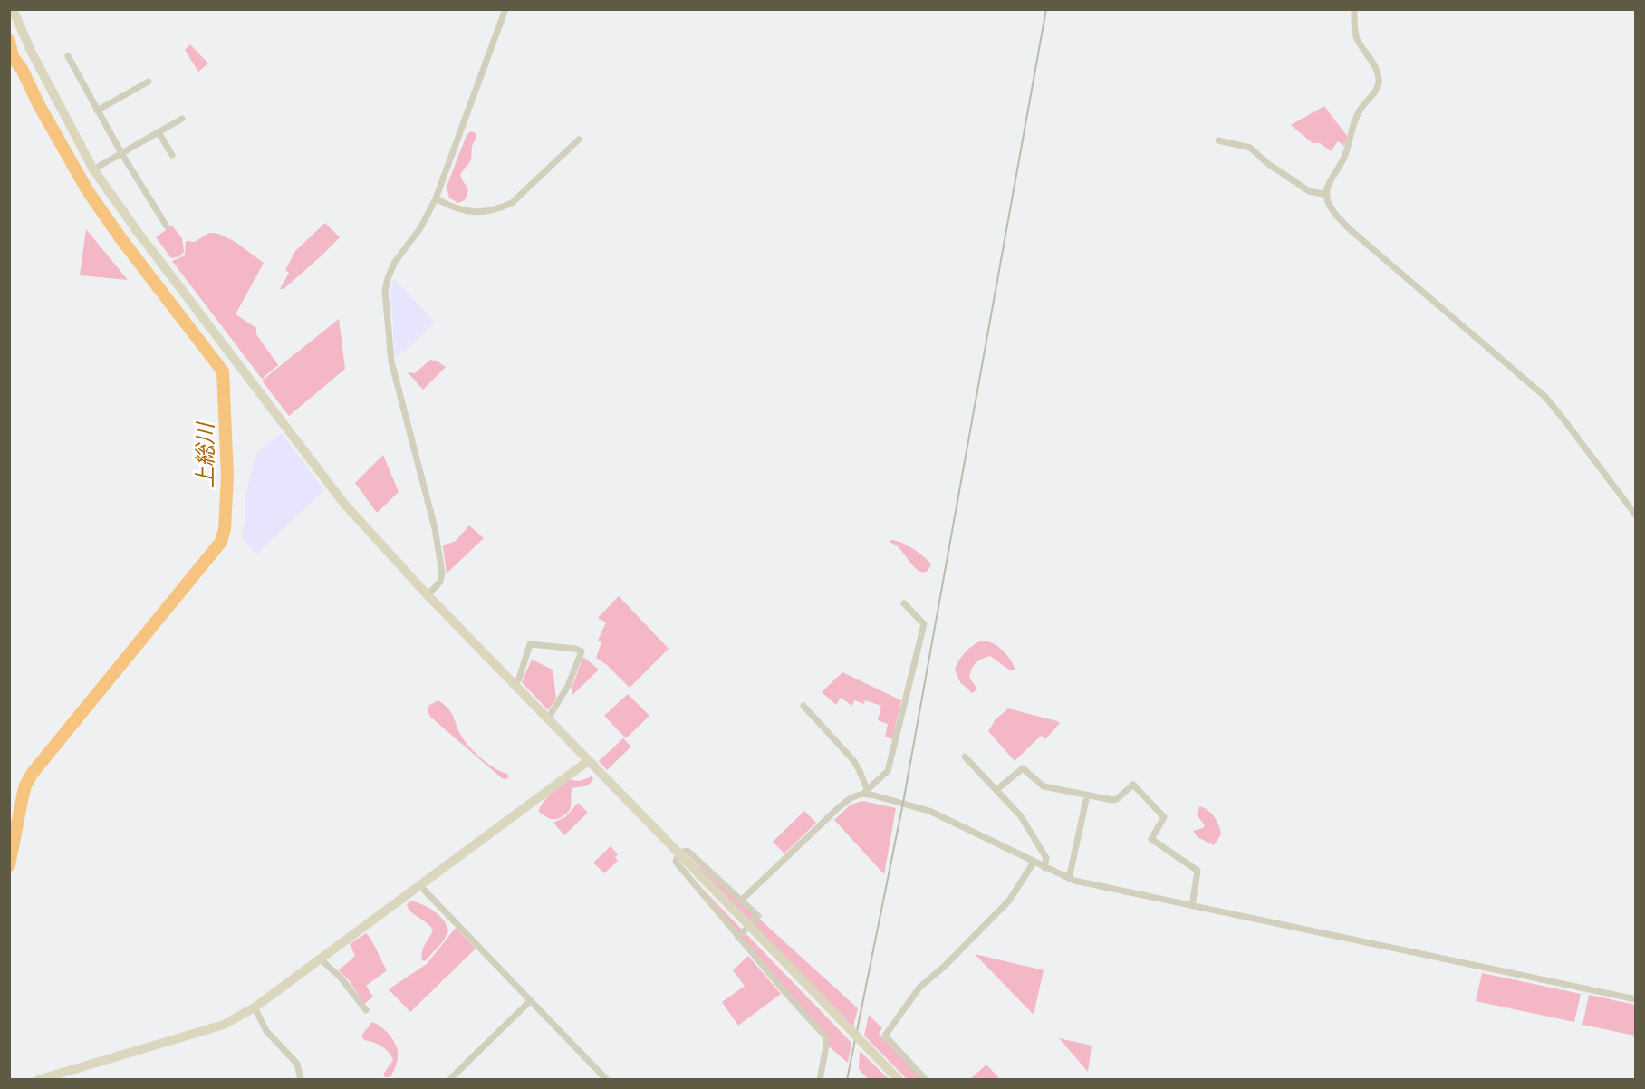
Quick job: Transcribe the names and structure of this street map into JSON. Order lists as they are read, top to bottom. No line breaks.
{"water":["上総川"]}
